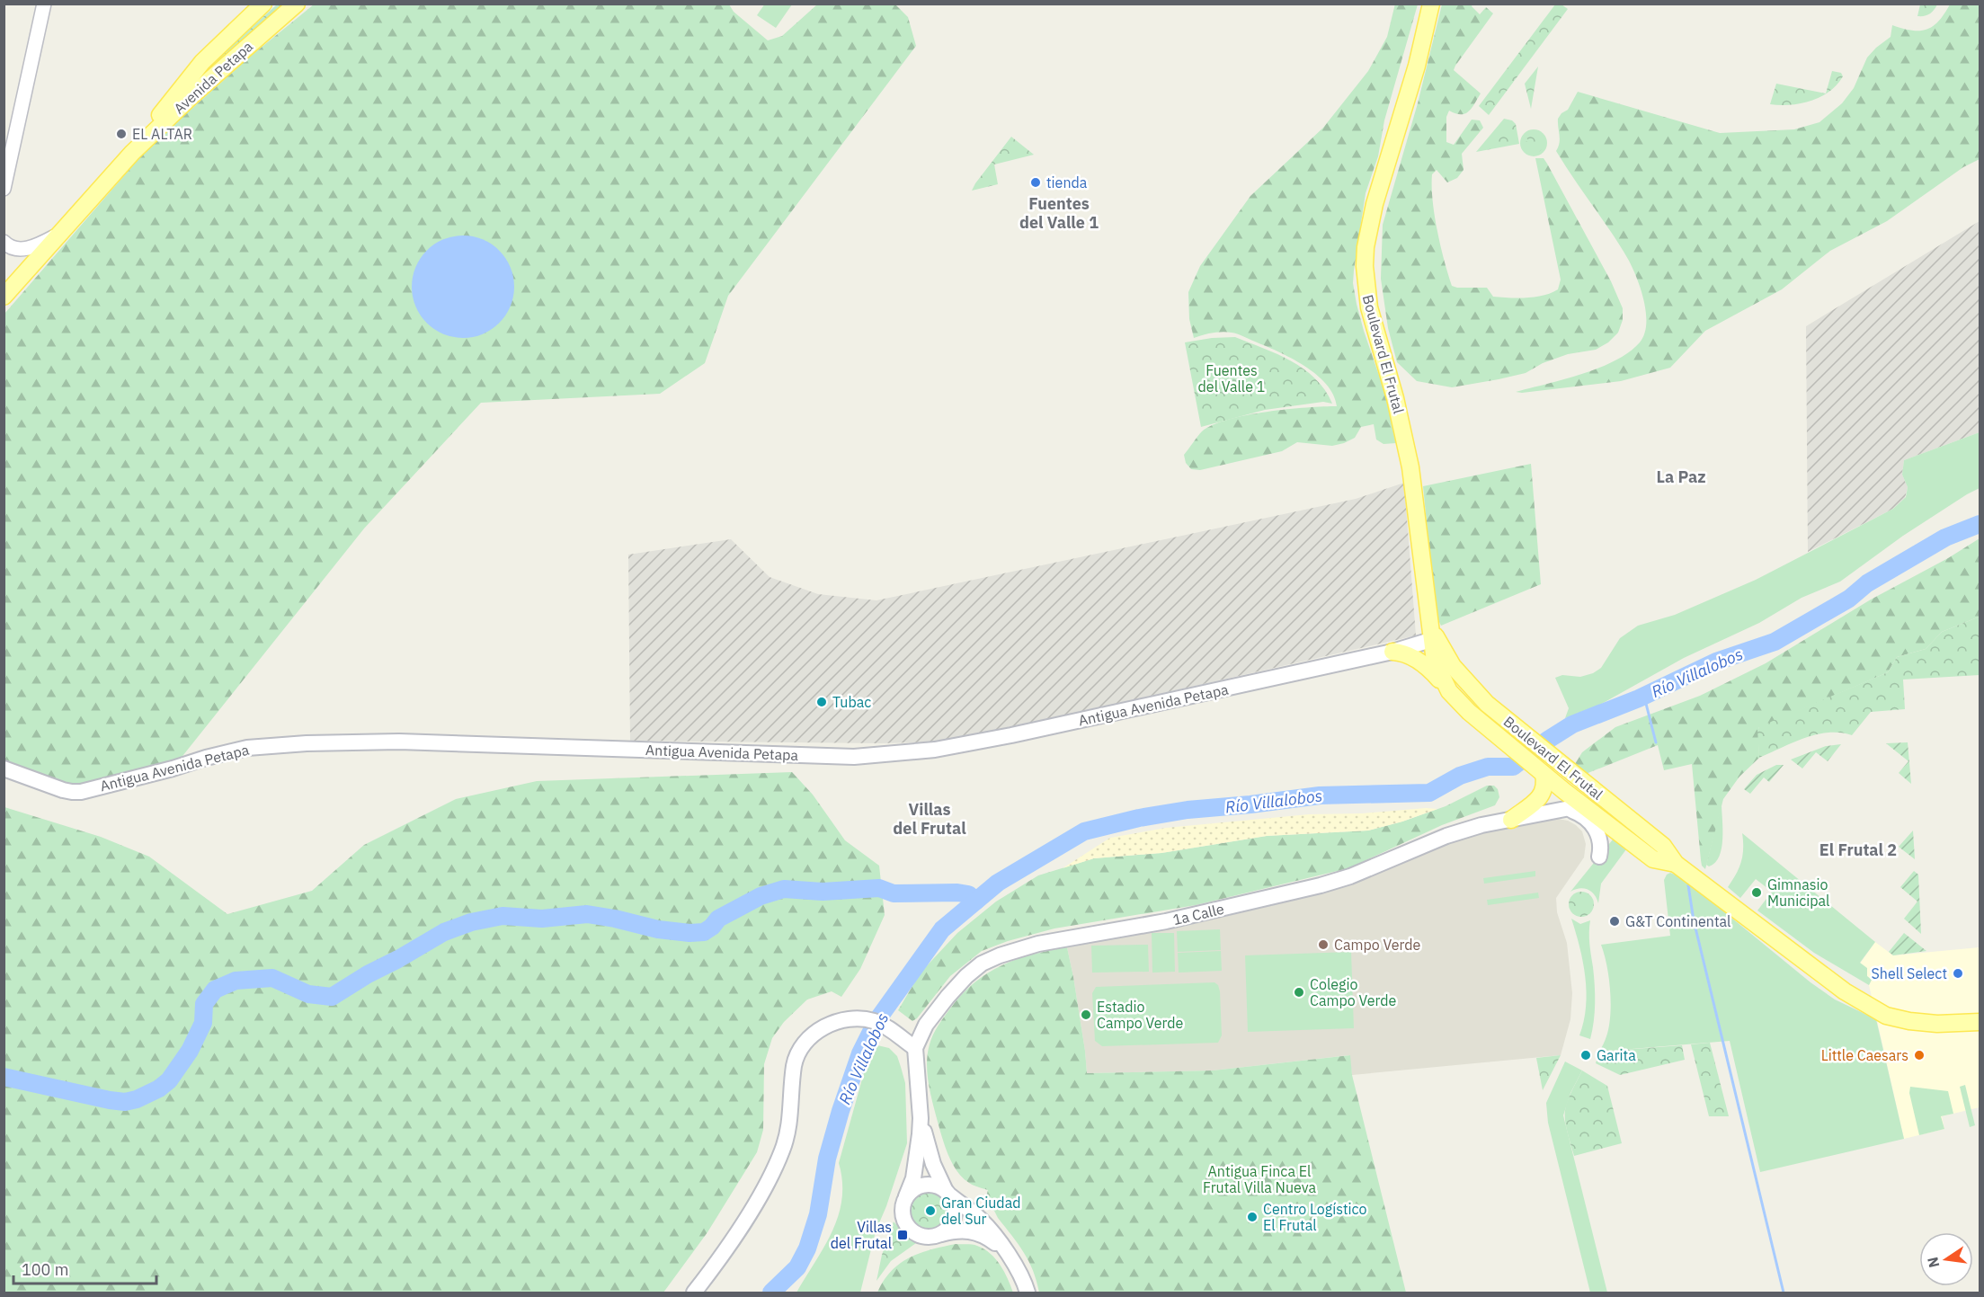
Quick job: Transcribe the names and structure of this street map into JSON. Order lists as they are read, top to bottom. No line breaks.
{"streets":{"main road":["Avenida Petapa","Boulevard El Frutal","Antigua Avenida Petapa","1a Calle"]},"crossings":[["Boulevard El Frutal","Antigua Avenida Petapa"],["Boulevard El Frutal","1a Calle"]],"districts":["Fuentes del Valle 1","La Paz","Villas del Frutal","El Frutal 2"],"water":["Río Villalobos"],"parks":["Fuentes del Valle 1","Antigua Finca El Frutal Villa Nueva"],"places":{"other":["EL ALTAR","tienda","Tubac","Gimnasio Municipal","G&T Continental","Campo Verde","Shell Select","Colegio Campo Verde","Estadio Campo Verde","Garita","Little Caesars","Gran Ciudad del Sur","Centro Logístico El Frutal"],"transit":["Villas del Frutal"]},"scale_bar":"100 m","north":"left"}
